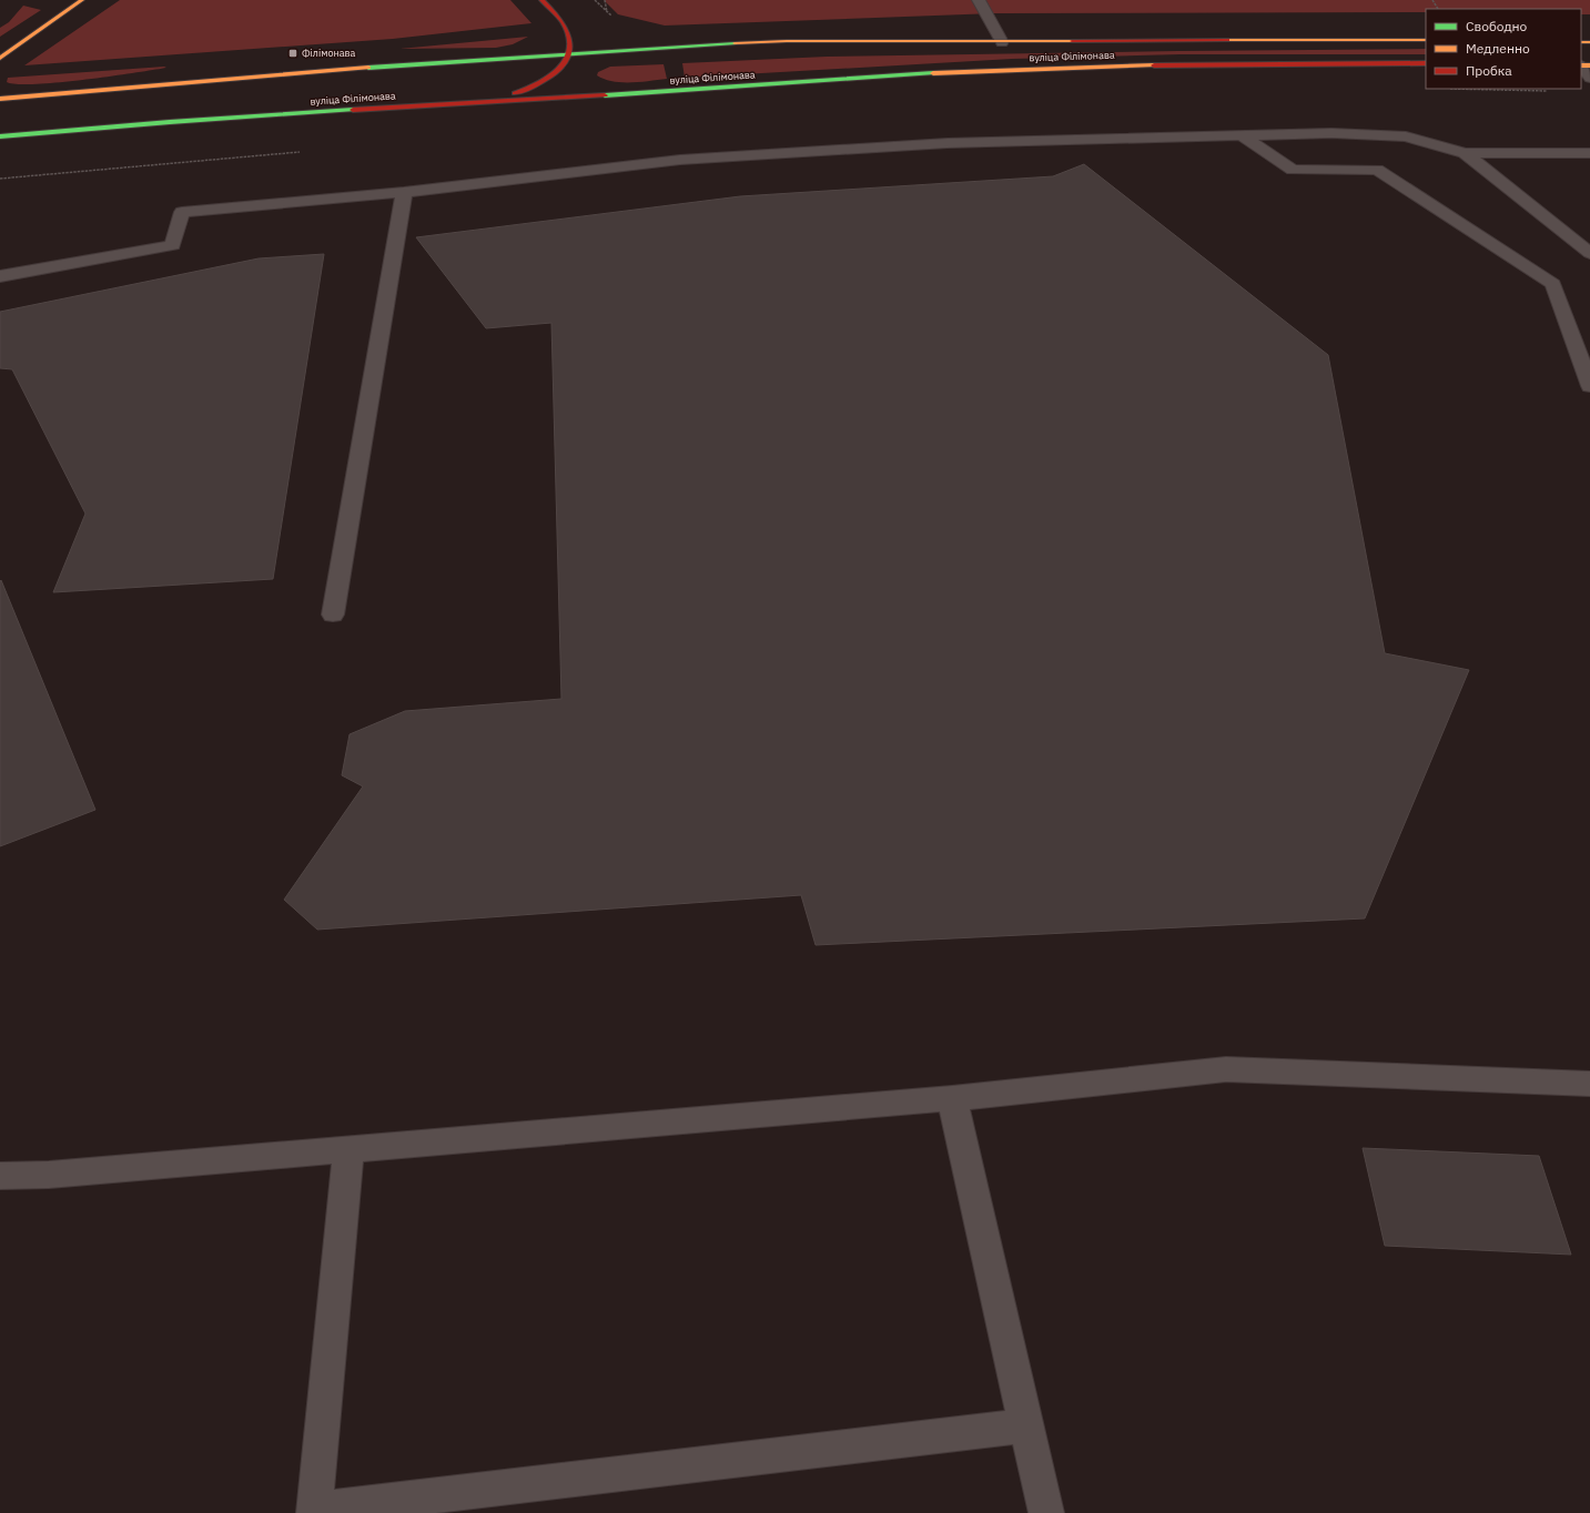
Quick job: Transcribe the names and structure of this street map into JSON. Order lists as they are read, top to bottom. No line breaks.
{"streets":{"main road":["вуліца Філімонава"]},"places":{"transit":["Філімонава"]},"legend":["Свободно","Медленно","Пробка"]}
